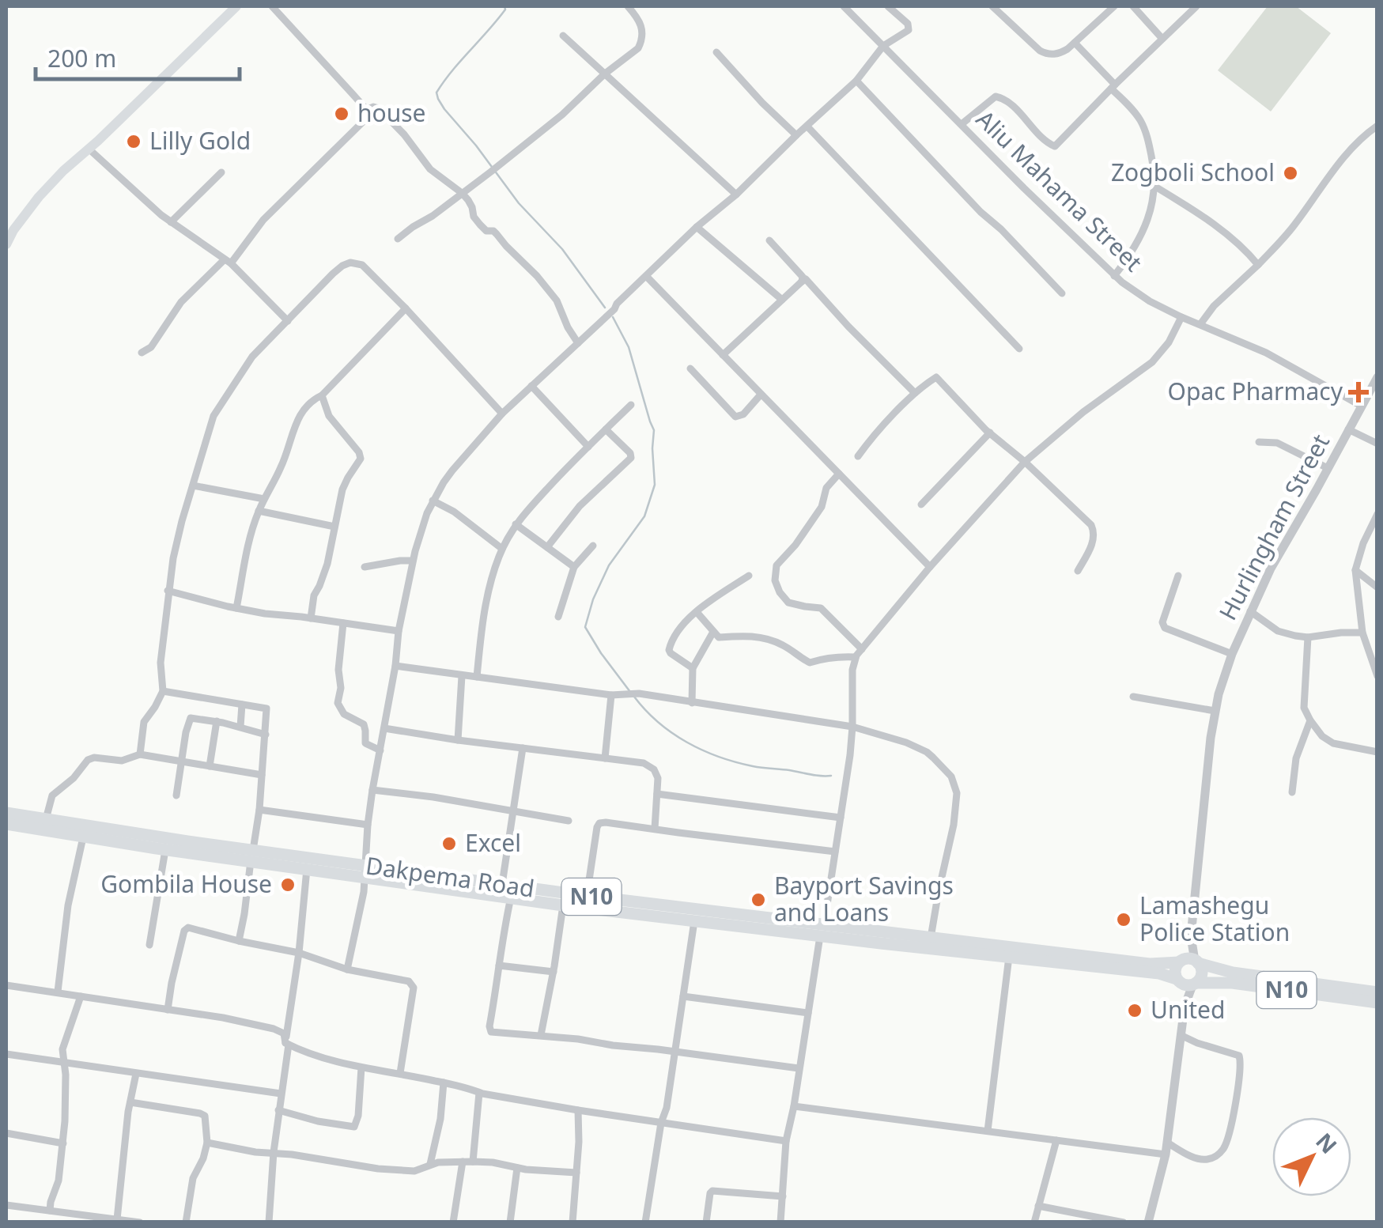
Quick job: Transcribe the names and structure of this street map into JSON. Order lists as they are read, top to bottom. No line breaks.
{"streets":{"highway":["Dakpema Road","N10"],"street":["Aliu Mahama Street","Hurlingham Street"]},"crossings":[["Aliu Mahama Street","Hurlingham Street"],["Hurlingham Street","Dakpema Road"]],"places":{"other":["house","Lilly Gold","Zogboli School","Excel","Gombila House","Bayport Savings and Loans","Lamashegu Police Station","United"],"health":["Opac Pharmacy"]},"scale_bar":"200 m","north":"top right"}
